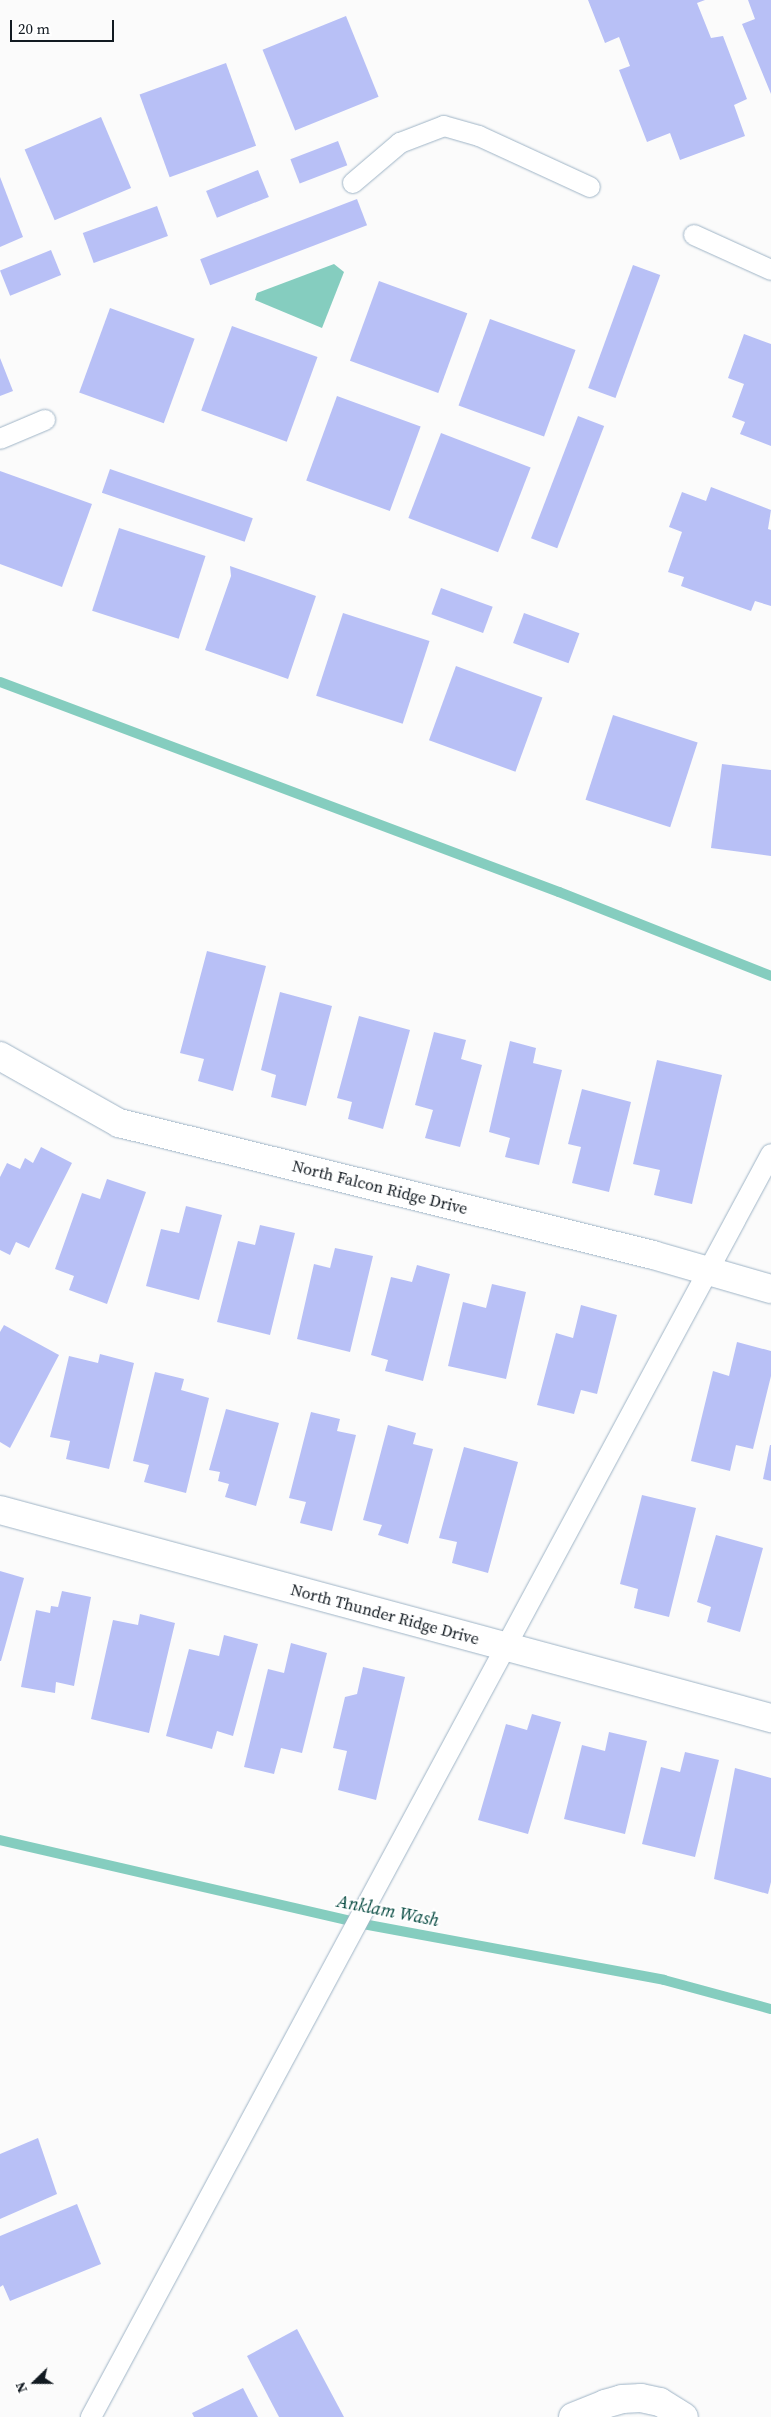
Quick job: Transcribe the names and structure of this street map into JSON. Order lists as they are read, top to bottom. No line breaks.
{"streets":{"street":["North Falcon Ridge Drive","North Thunder Ridge Drive"]},"water":["Anklam Wash"],"scale_bar":"20 m","north":"left"}
